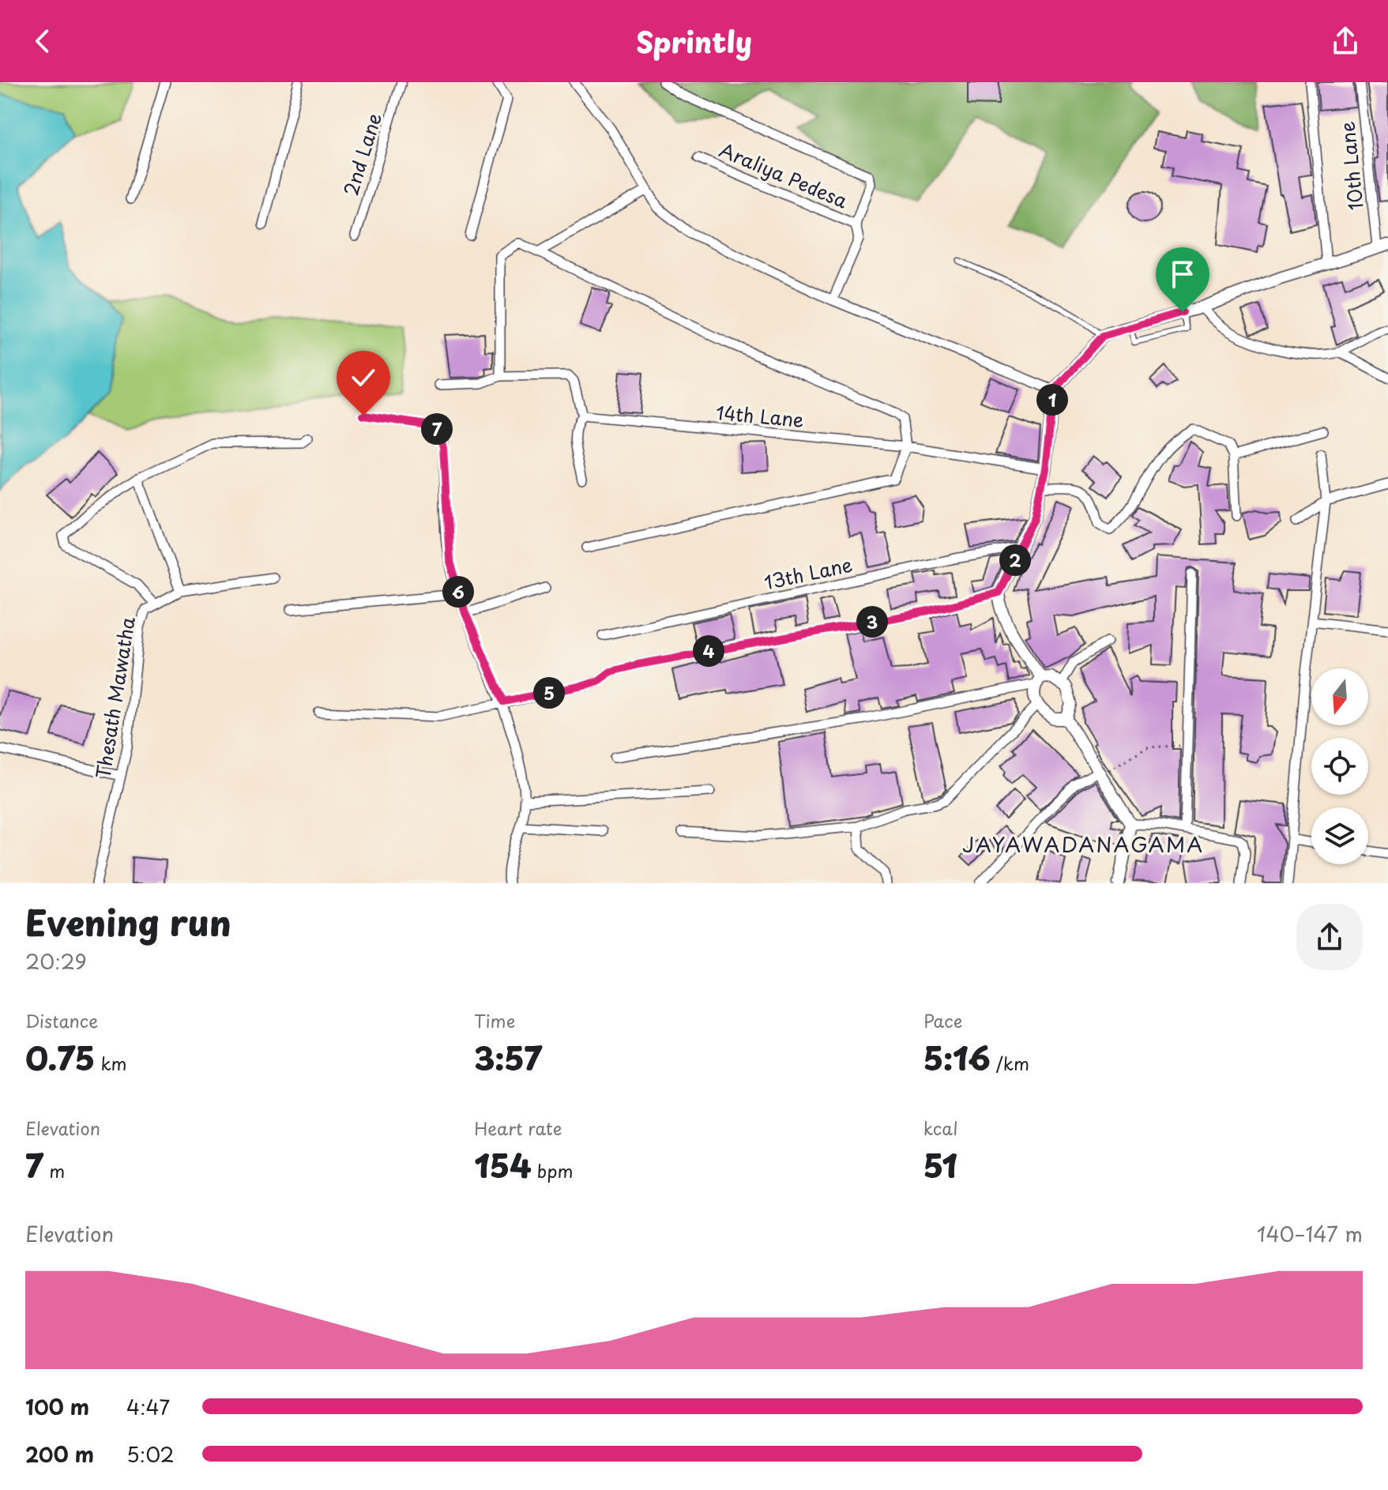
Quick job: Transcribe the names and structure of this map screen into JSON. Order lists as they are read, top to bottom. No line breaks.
{"streets":{"street":["2nd Lane","10th Lane","Araliya Pedesa","14th Lane","13th Lane","Thesath Mawatha"]},"districts":["JAYAWADANAGAMA"],"north":"bottom","page":{"header":"Sprintly","pins":["1","7","2","6","3","4","5"],"heading":["Evening run","20:29"],"stats":[["Distance","0.75 km"],["Time","3:57"],["Pace","5:16 /km"],["Elevation","7 m"],["Heart rate","154 bpm"],["kcal","51"]],"chart":["Elevation","140–147 m"],"list":[{"name":"100 m","note":"4:47"},{"name":"200 m","note":"5:02"}]}}
